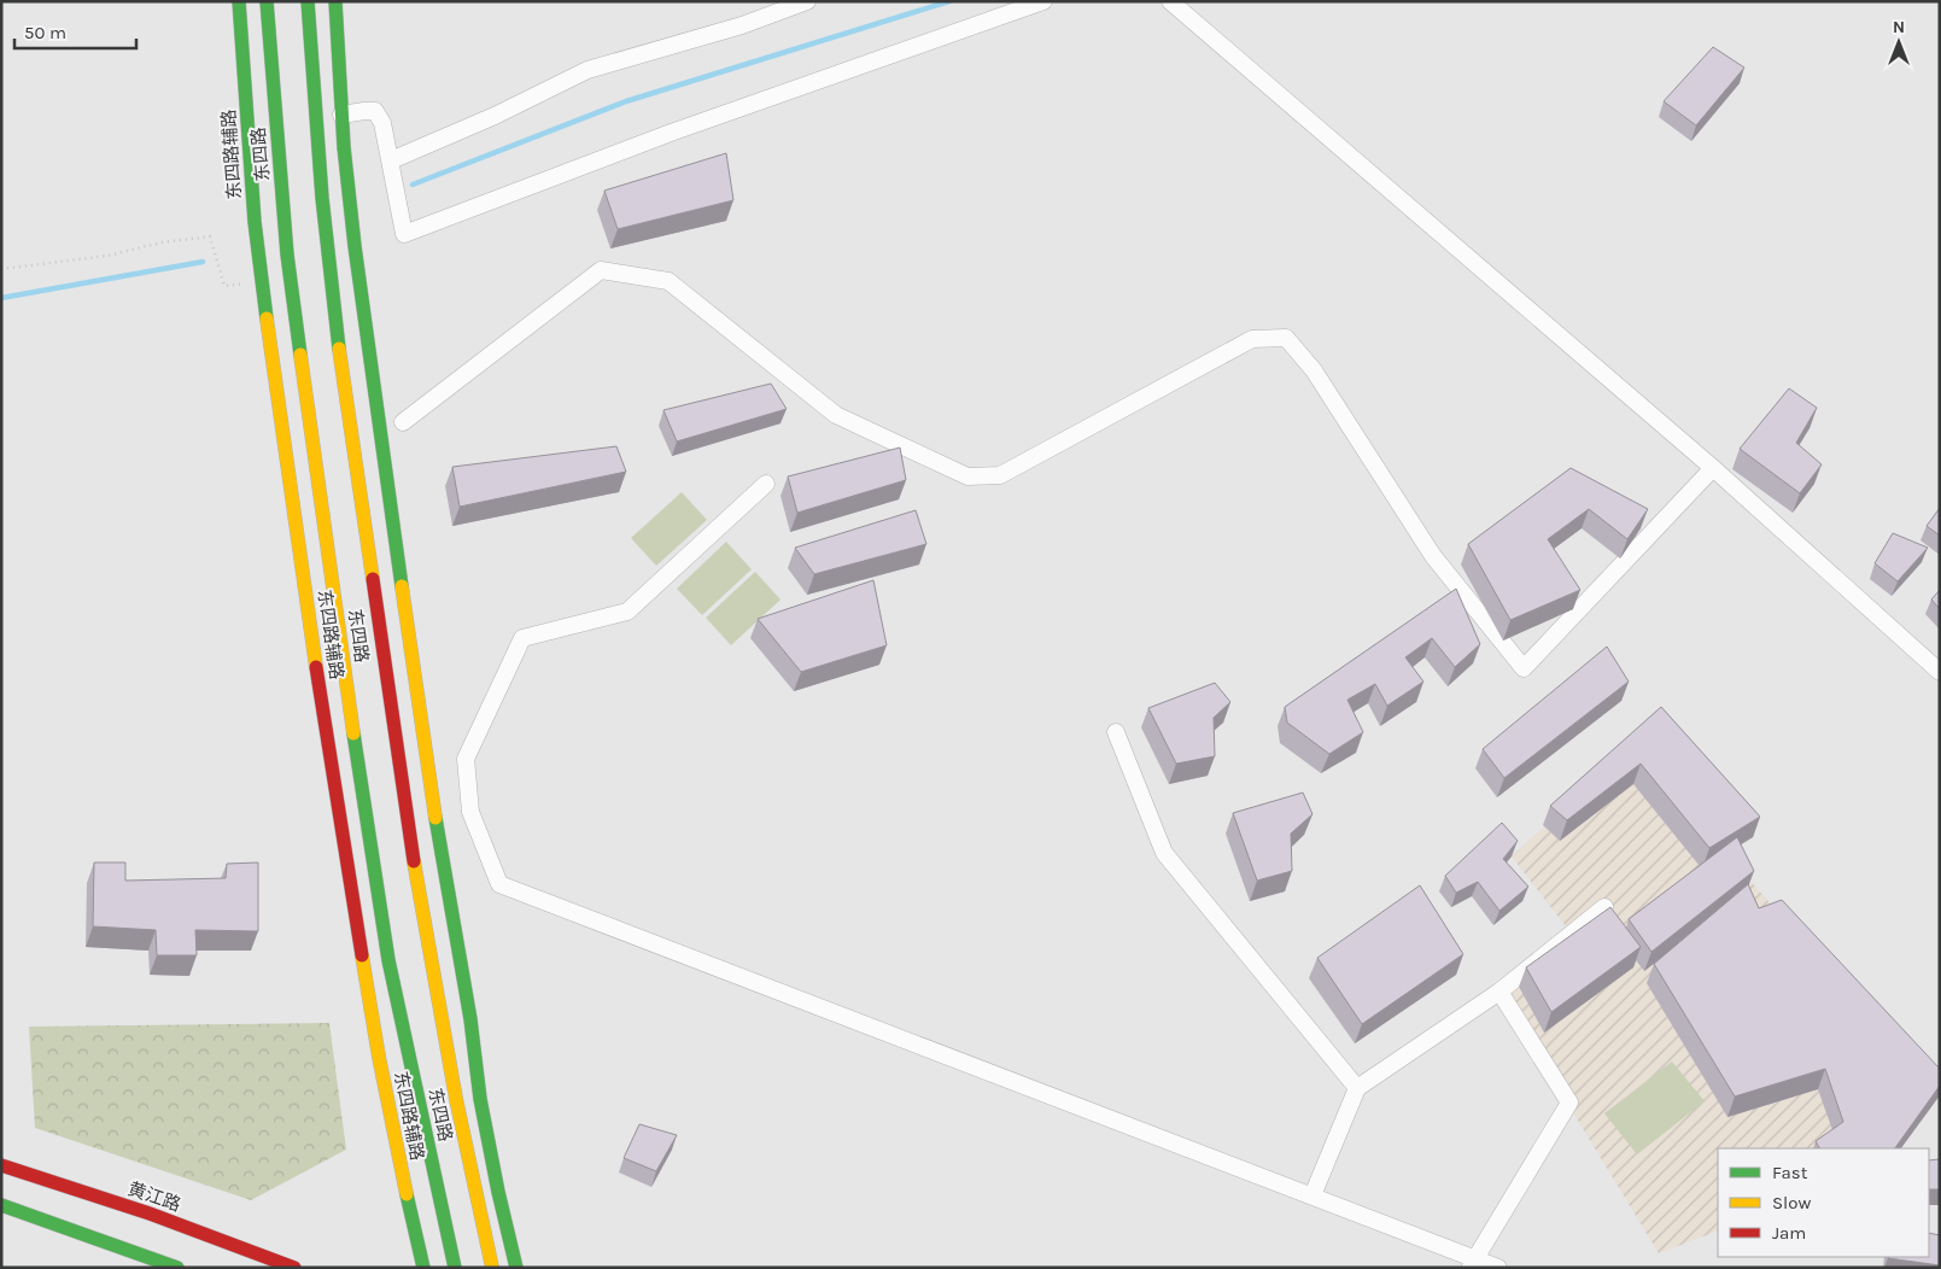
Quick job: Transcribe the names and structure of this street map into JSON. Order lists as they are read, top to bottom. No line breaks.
{"streets":{"main road":["东四路辅路","东四路","黄江路"]},"legend":["Fast","Slow","Jam"],"scale_bar":"50 m","north":"top"}
